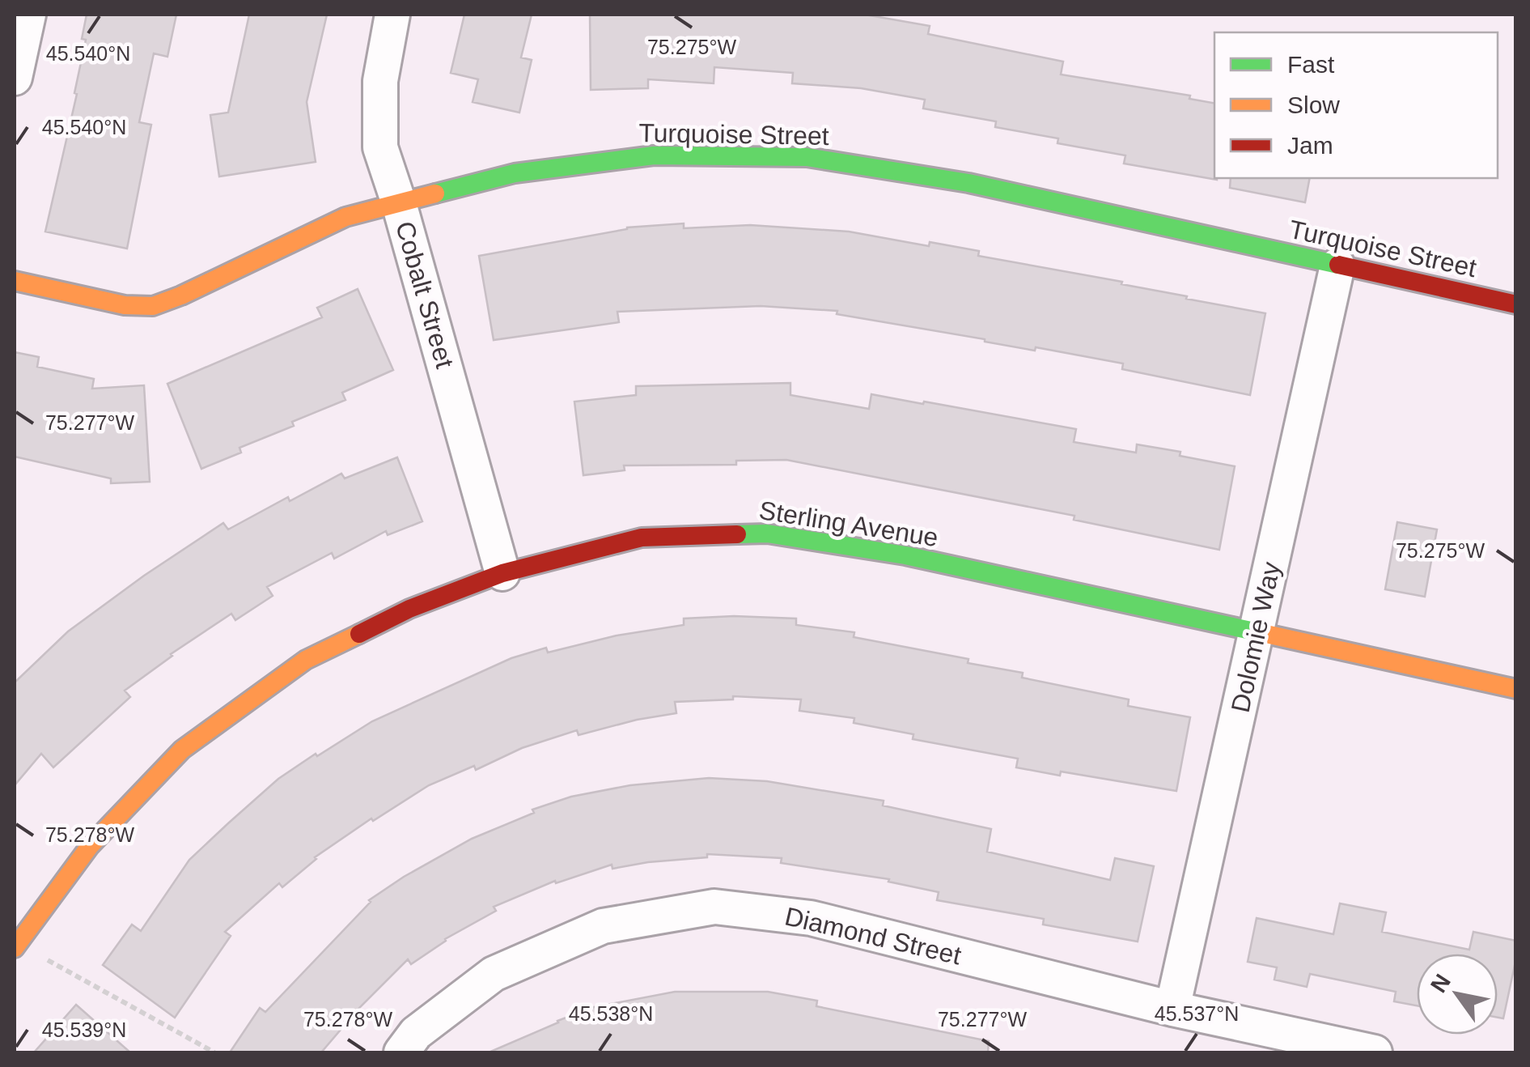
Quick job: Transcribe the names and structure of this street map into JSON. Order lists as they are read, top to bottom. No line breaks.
{"streets":{"street":["Turquoise Street","Cobalt Street","Sterling Avenue","Dolomie Way","Diamond Street"]},"crossings":[["Turquoise Street","Cobalt Street"],["Turquoise Street","Dolomie Way"],["Cobalt Street","Sterling Avenue"],["Sterling Avenue","Dolomie Way"],["Dolomie Way","Diamond Street"]],"legend":["Fast","Slow","Jam"],"north":"top left","coordinates":["75.275°W","45.540°N","75.277°W","75.278°W","45.538°N","45.537°N","45.539°N"]}
